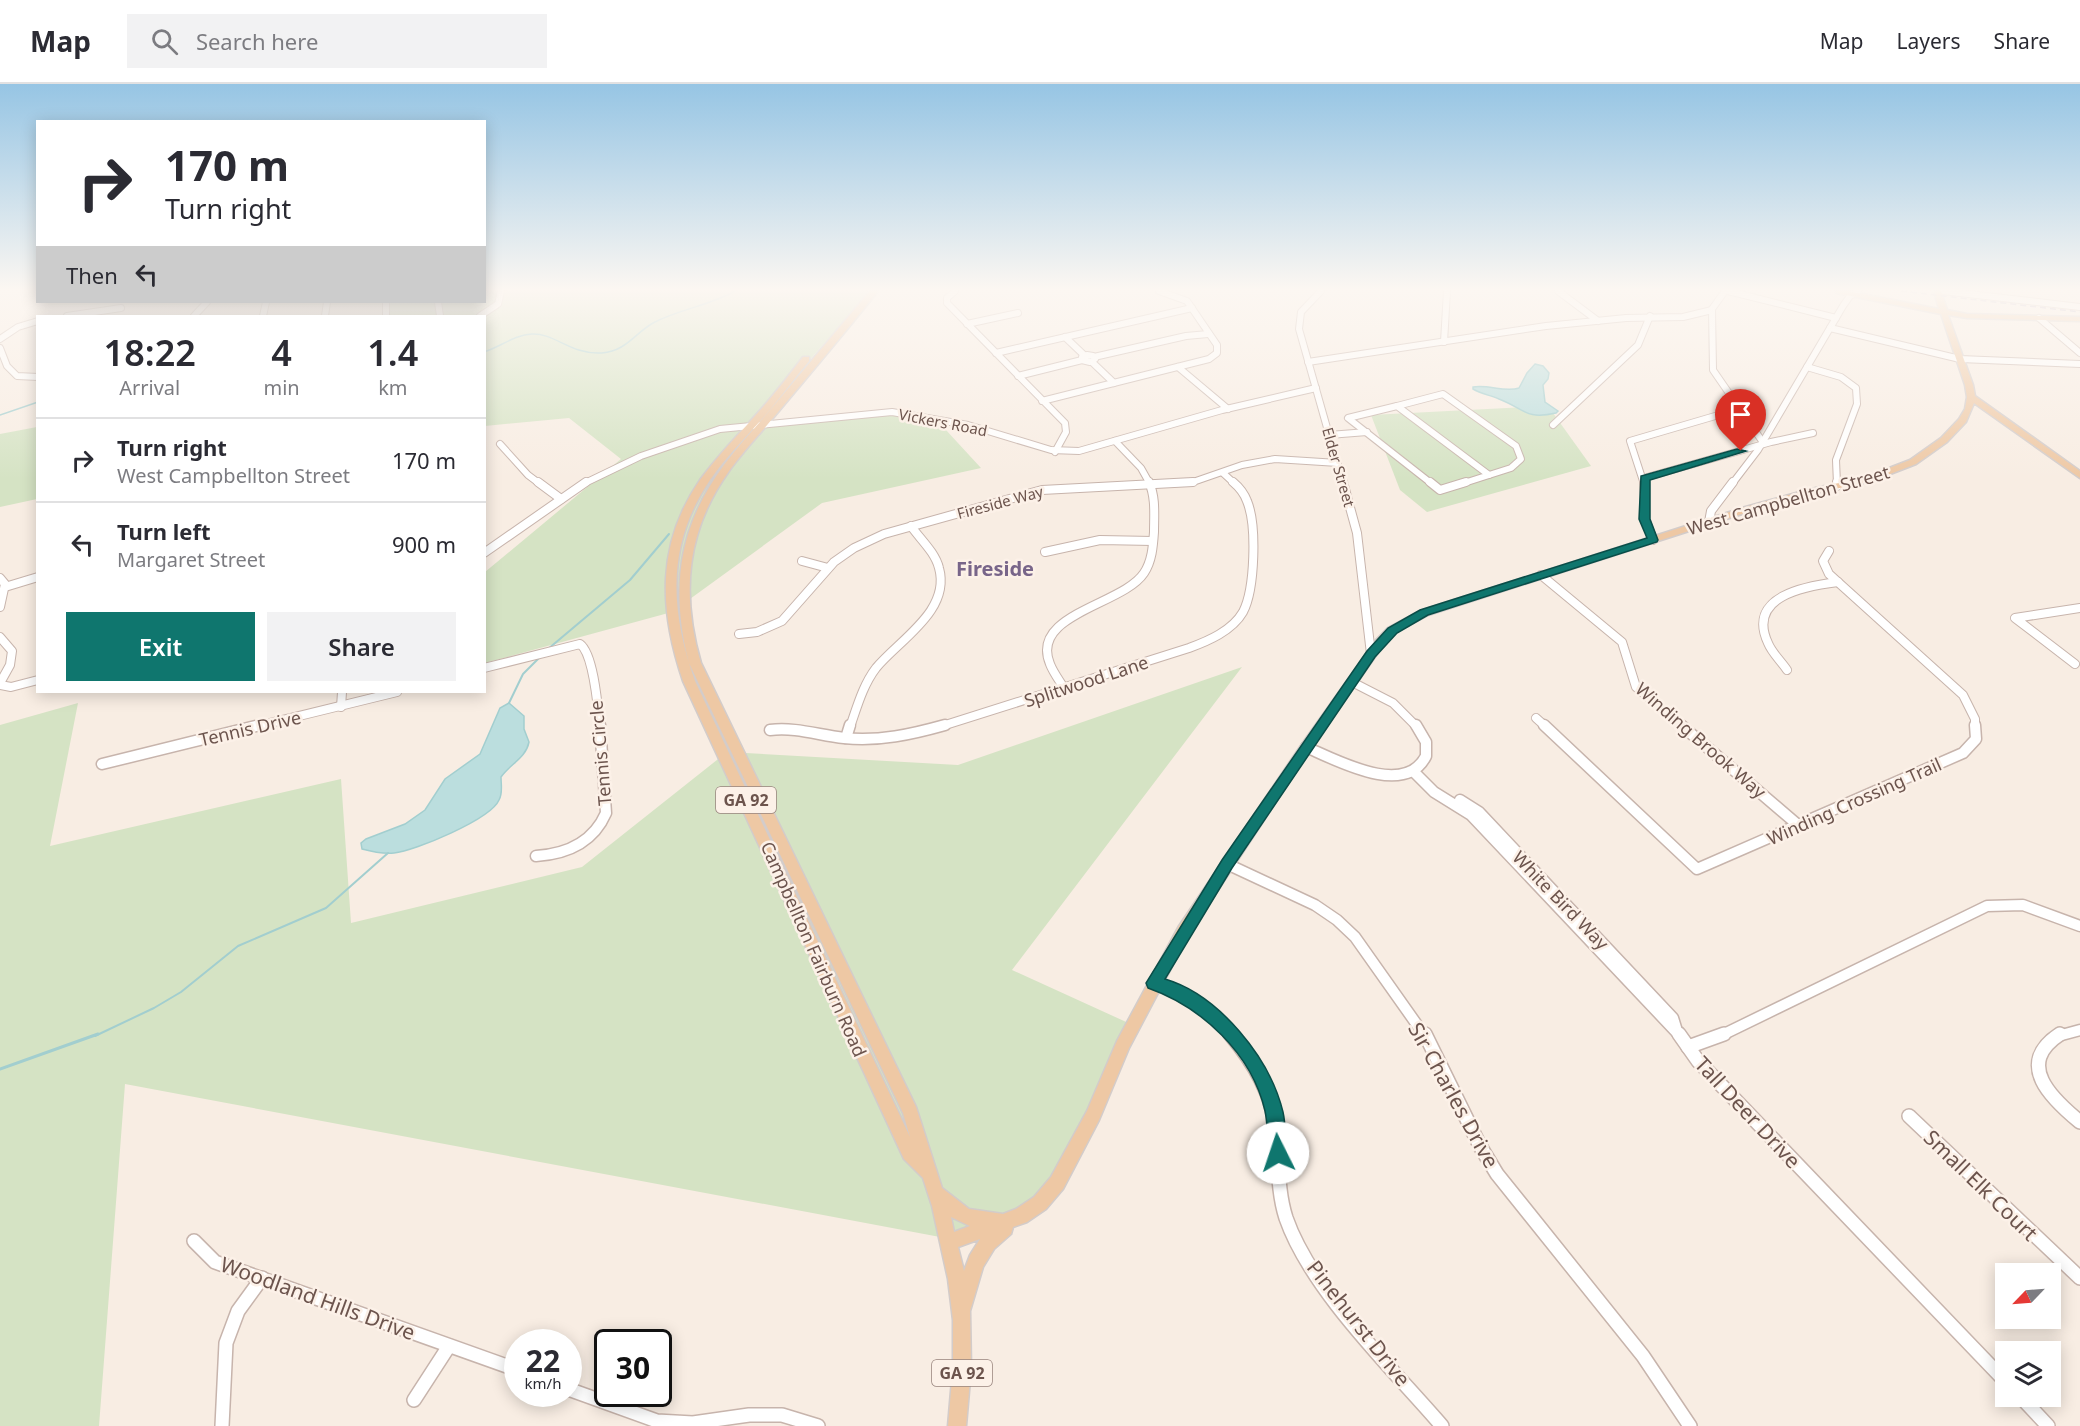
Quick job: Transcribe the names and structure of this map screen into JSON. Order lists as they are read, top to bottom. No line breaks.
{"streets":{"main road":["West Campbellton Street","GA 92","Campbellton Fairburn Road"],"street":["Vickers Road","Elder Street","Fireside Way","Splitwood Lane","Tennis Drive","Winding Brook Way","Tennis Circle","Winding Crossing Trail","White Bird Way","Sir Charles Drive","Tall Deer Drive","Small Elk Court","Woodland Hills Drive","Pinehurst Drive"]},"crossings":[["Vickers Road","Elder Street"],["Vickers Road","Campbellton Fairburn Road"],["Elder Street","West Campbellton Street"],["Elder Street","Fireside Way"],["West Campbellton Street","Winding Brook Way"],["West Campbellton Street","Campbellton Fairburn Road"],["West Campbellton Street","Sir Charles Drive"],["West Campbellton Street","Pinehurst Drive"],["Fireside Way","Splitwood Lane"],["Winding Brook Way","Winding Crossing Trail"],["White Bird Way","Tall Deer Drive"]],"districts":["Fireside"],"north":"bottom left","page":{"header":"Map","search":"Search here","nav":["Map","Layers","Share"],"turn":["170 m","Turn right"],"then":"Then","eta":["18:22","Arrival","4","min","1.4","km"],"list":[{"name":"Turn right","note":"West Campbellton Street","value":"170 m"},{"name":"Turn left","note":"Margaret Street","value":"900 m"}],"buttons":["Exit","Share"],"speed":"22 km/h","limit":"30"}}
